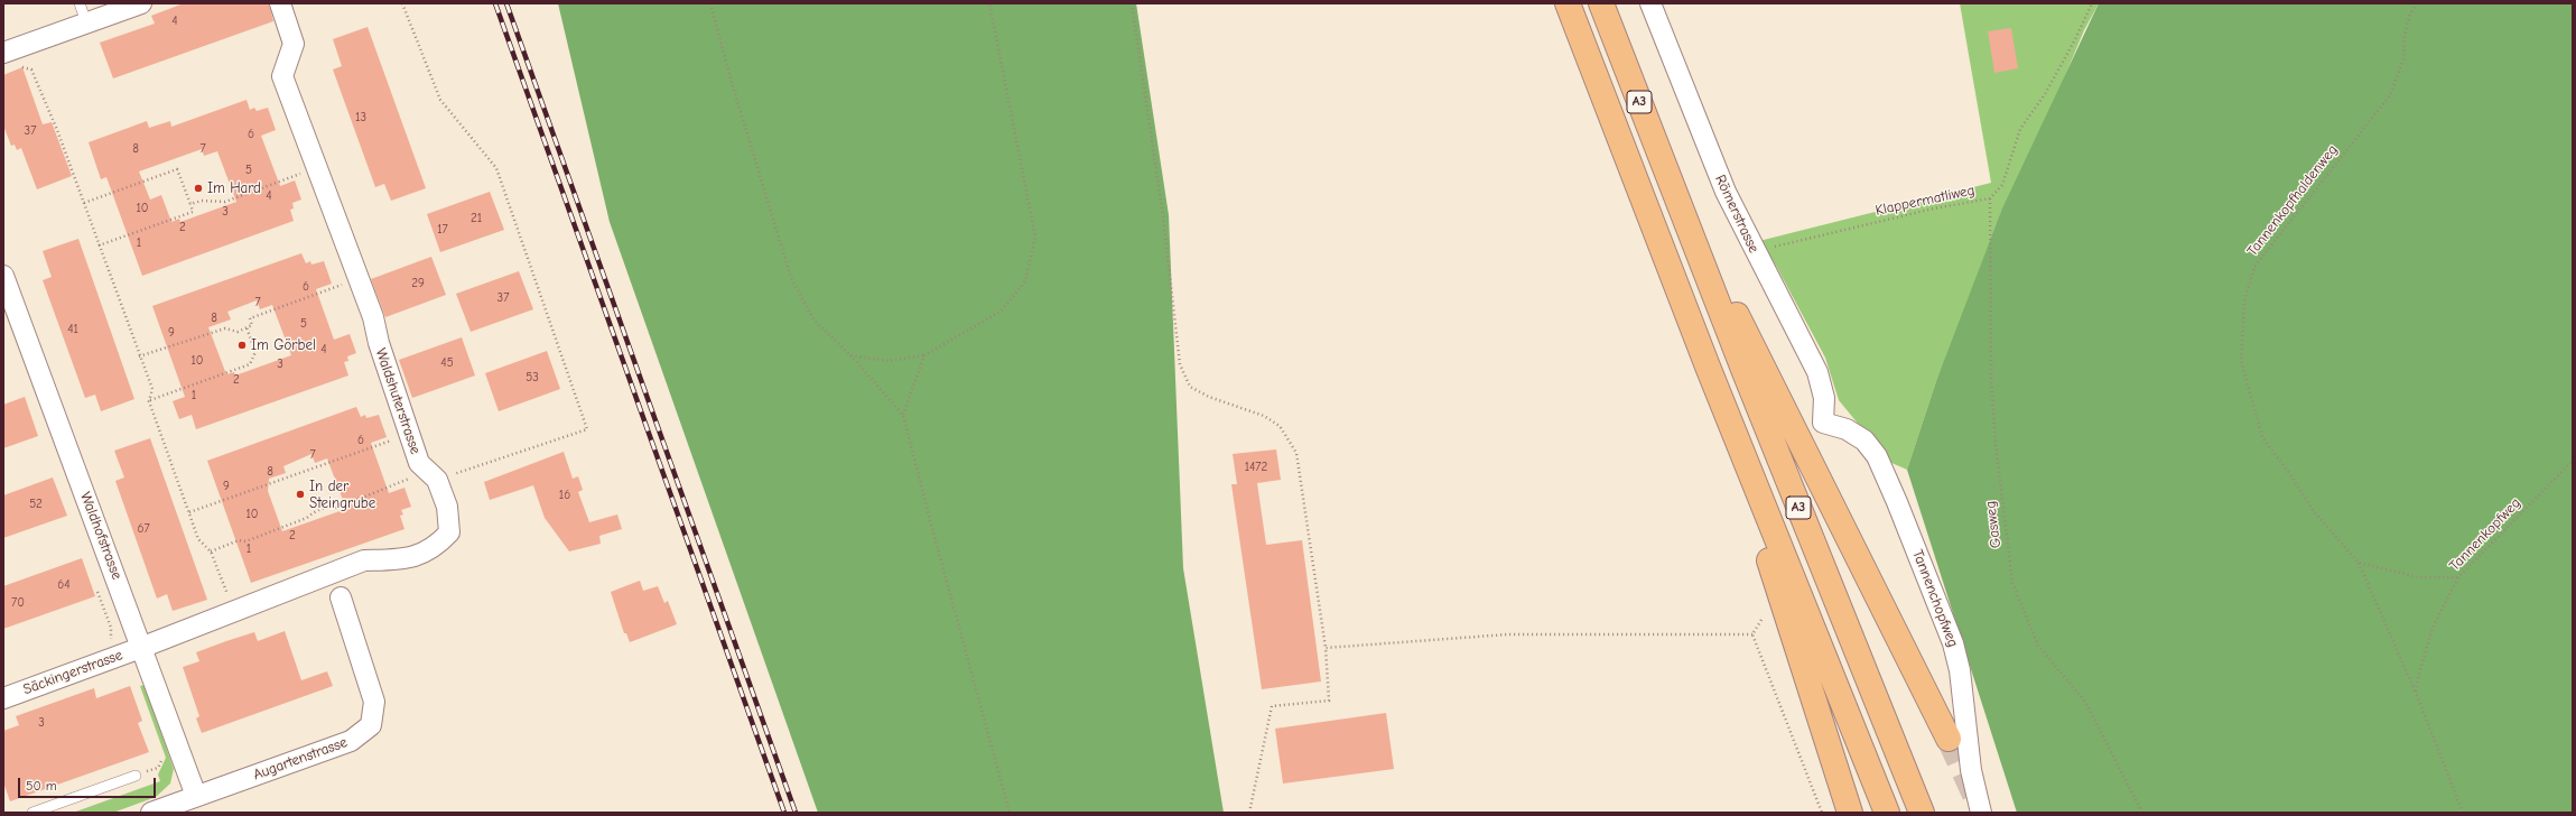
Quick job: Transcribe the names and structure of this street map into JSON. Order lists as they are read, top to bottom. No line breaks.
{"streets":{"highway":["A3"],"street":["Römerstrasse","Waldshuterstrasse","Waldhofstrasse","Tannenchopfweg","Säckingerstrasse","Augartenstrasse"],"path":["Klappermatliweg","Tannenkopfhaldenweg","Gasweg","Tannenkopfweg"]},"crossings":[["Klappermatliweg","Römerstrasse"],["Klappermatliweg","Gasweg"],["Tannenkopfhaldenweg","Tannenkopfweg"],["Römerstrasse","Tannenchopfweg"],["Waldshuterstrasse","Waldhofstrasse"],["Waldshuterstrasse","Säckingerstrasse"],["Waldhofstrasse","Säckingerstrasse"],["Waldhofstrasse","Augartenstrasse"]],"places":["Im Hard","Im Görbel","In der Steingrube"],"house_numbers":["4","13","37","6","8","7","5","4","10","3","21","2","17","1","29","6","37","7","8","5","41","9","4","10","45","3","53","2","1","6","7","1472","8","9","16","52","10","67","2","1","64","70","3"],"scale_bar":"50 m"}
